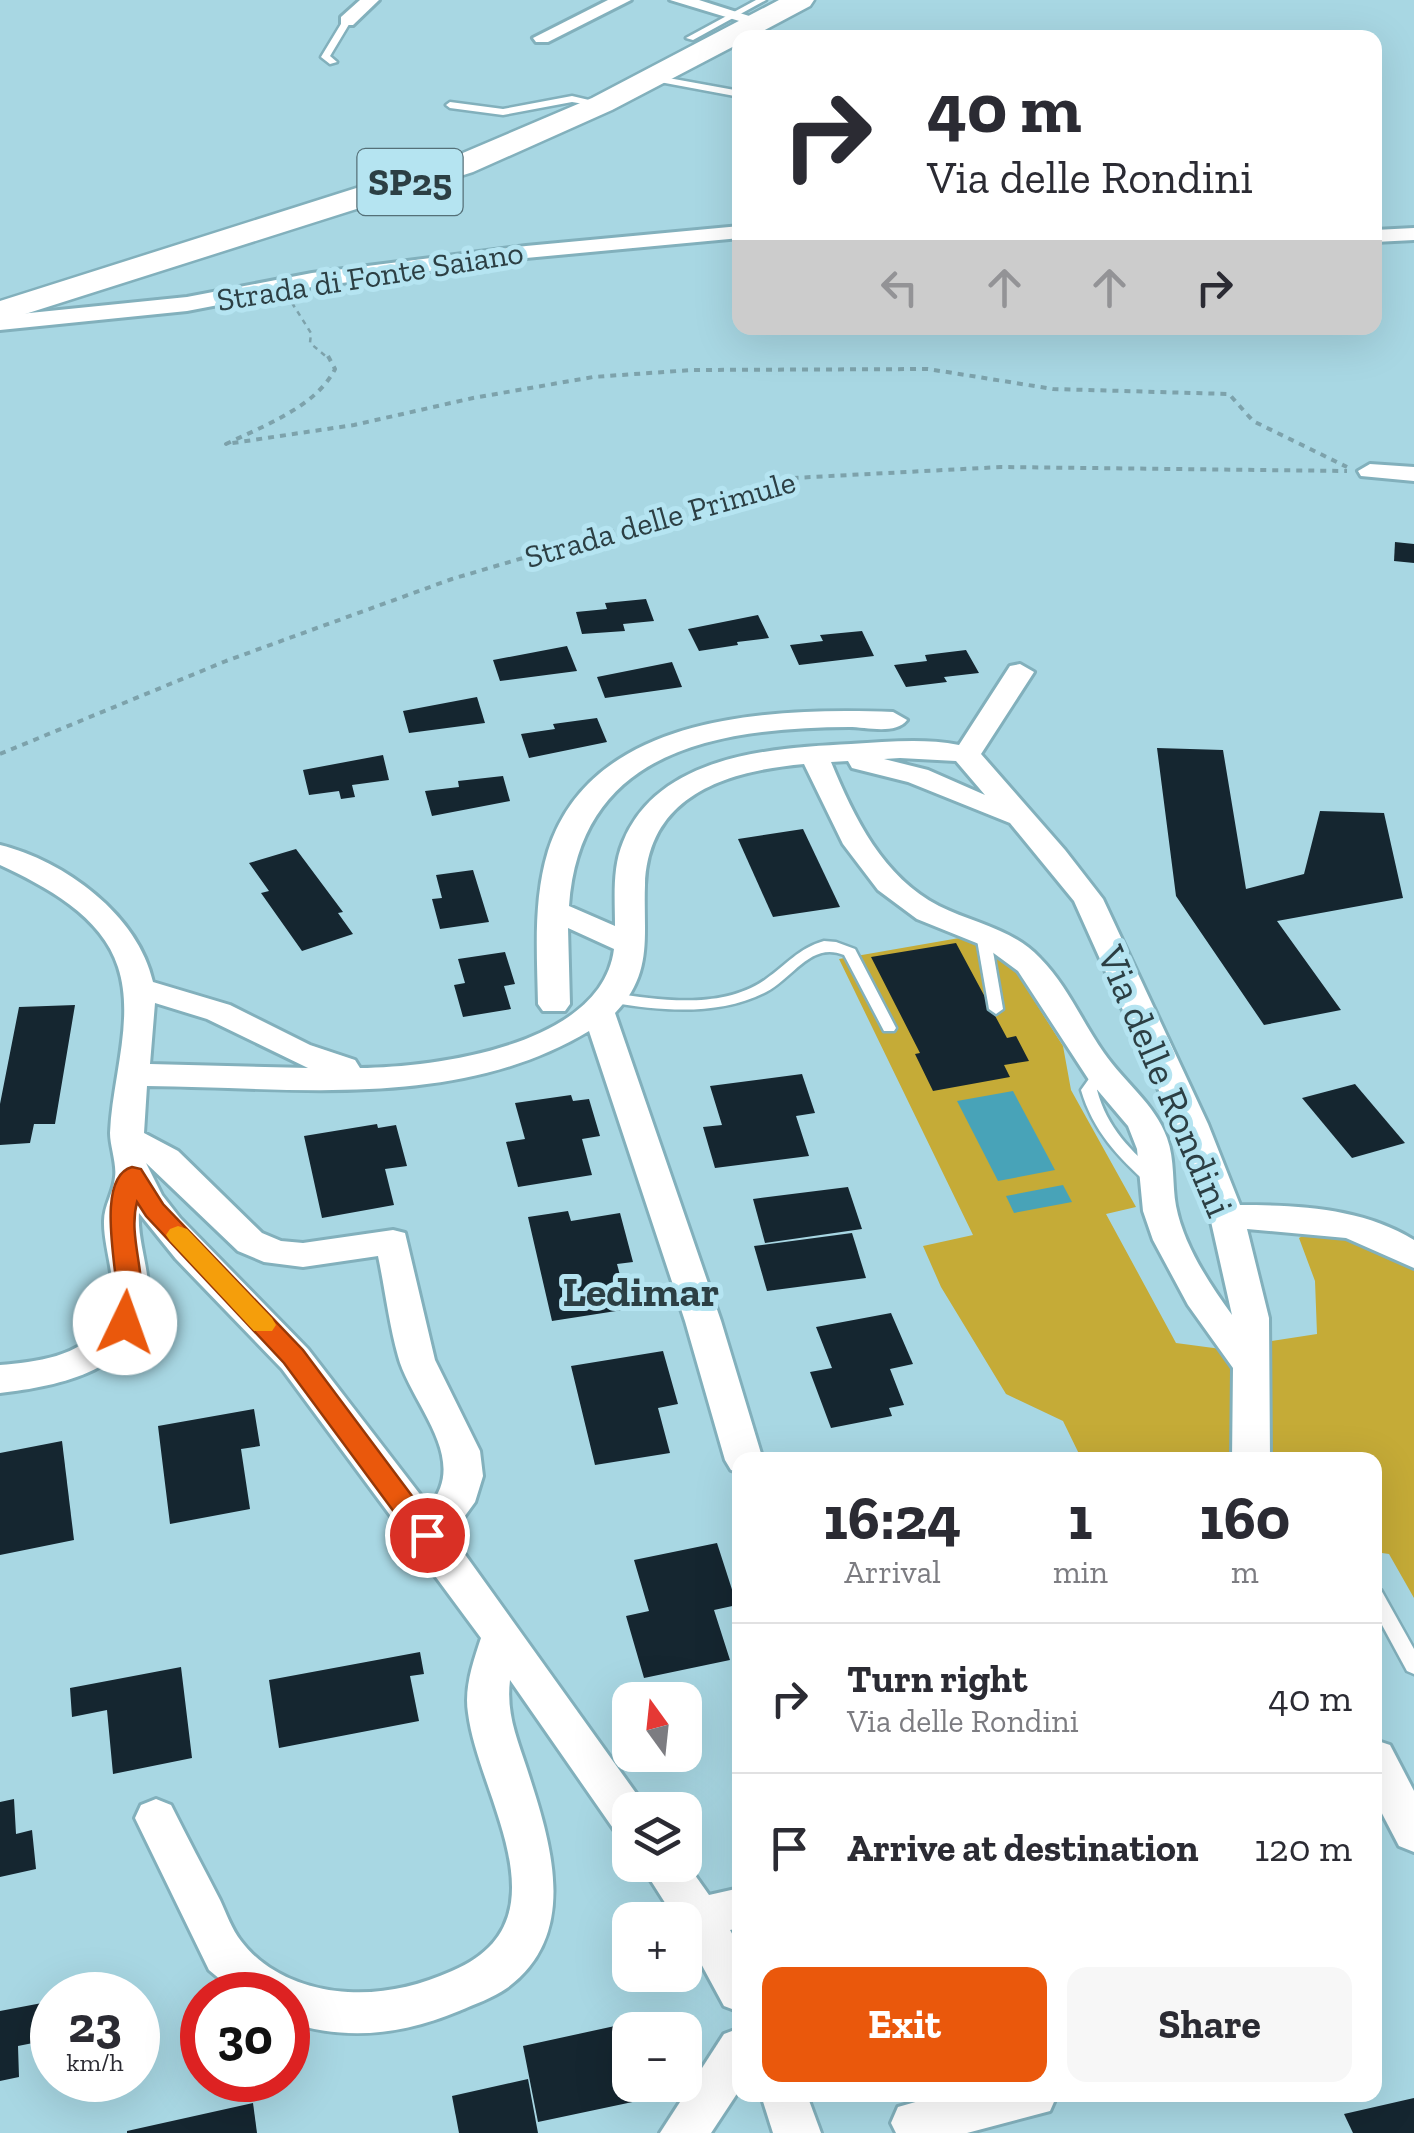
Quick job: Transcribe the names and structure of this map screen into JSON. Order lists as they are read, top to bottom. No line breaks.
{"streets":{"main road":["SP25"],"street":["Strada di Fonte Saiano","Via delle Rondini"],"path":["Strada delle Primule"]},"districts":["Ledimar"],"north":"top","page":{"turn":["40 m","Via delle Rondini"],"eta":["16:24","Arrival","1","min","160","m"],"list":[{"name":"Turn right","note":"Via delle Rondini","value":"40 m"},{"name":"Arrive at destination","value":"120 m"}],"map_buttons":["+","−"],"buttons":["Exit","Share"],"speed":"23 km/h","limit":"30"}}
